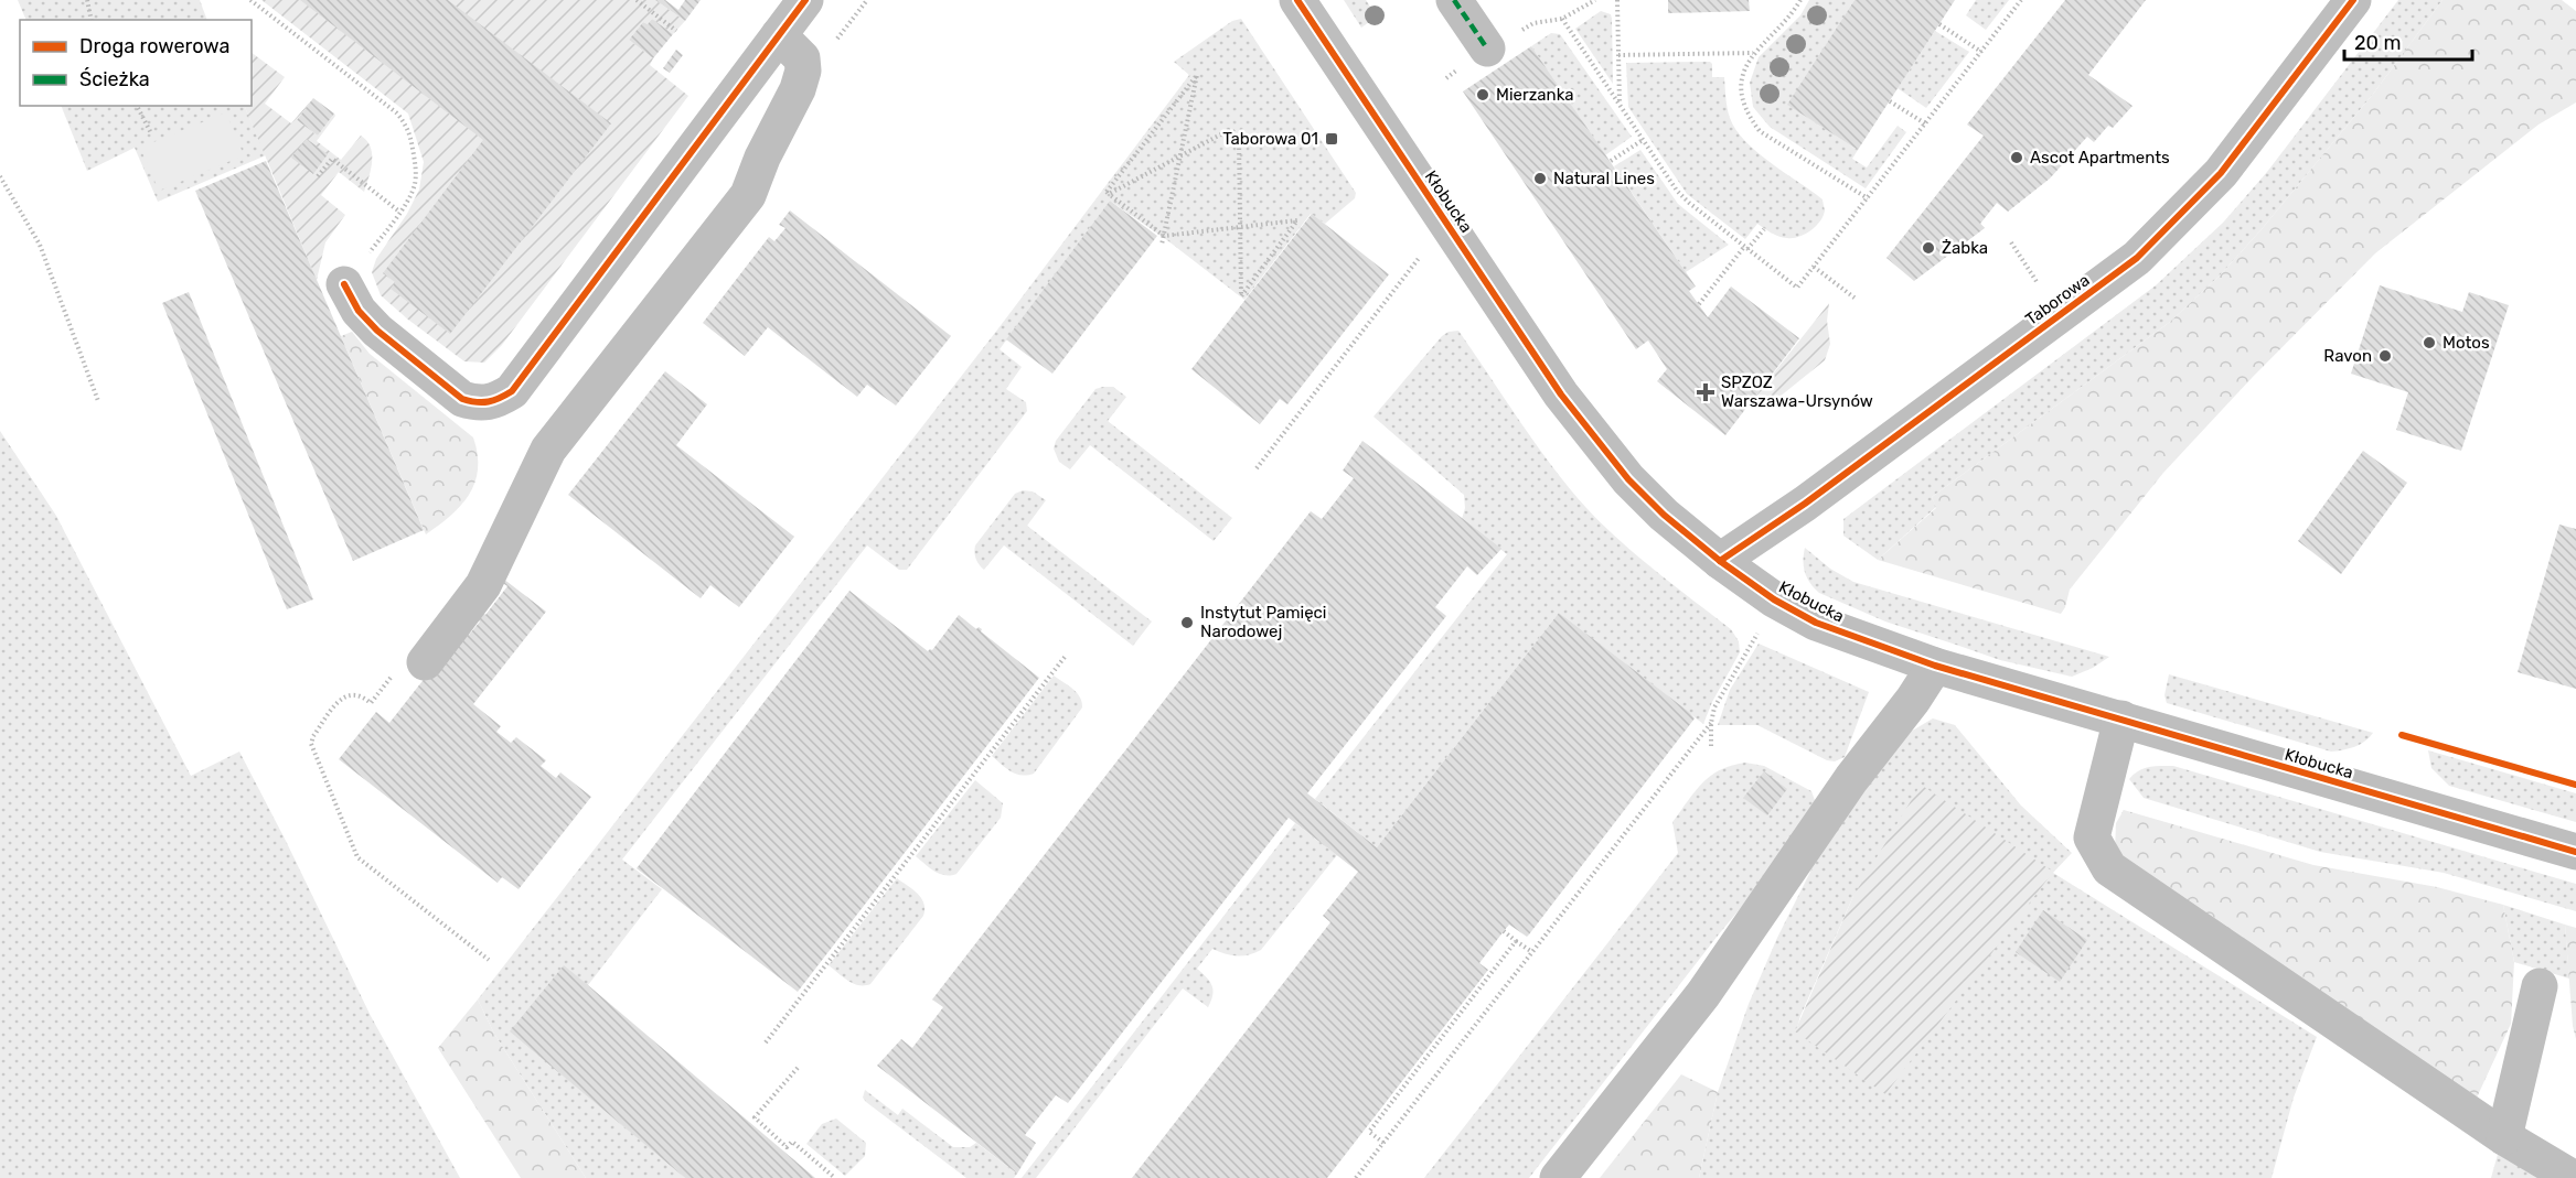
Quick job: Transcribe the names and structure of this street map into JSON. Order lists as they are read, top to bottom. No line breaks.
{"streets":{"street":["Kłobucka","Taborowa"]},"crossings":[["Kłobucka","Taborowa"]],"places":{"other":["Mierzanka","Ascot Apartments","Natural Lines","Żabka","Motos","Ravon","Instytut Pamięci Narodowej"],"transit":["Taborowa 01"],"health":["SPZOZ Warszawa-Ursynów"]},"legend":["Droga rowerowa","Ścieżka"],"scale_bar":"20 m"}
